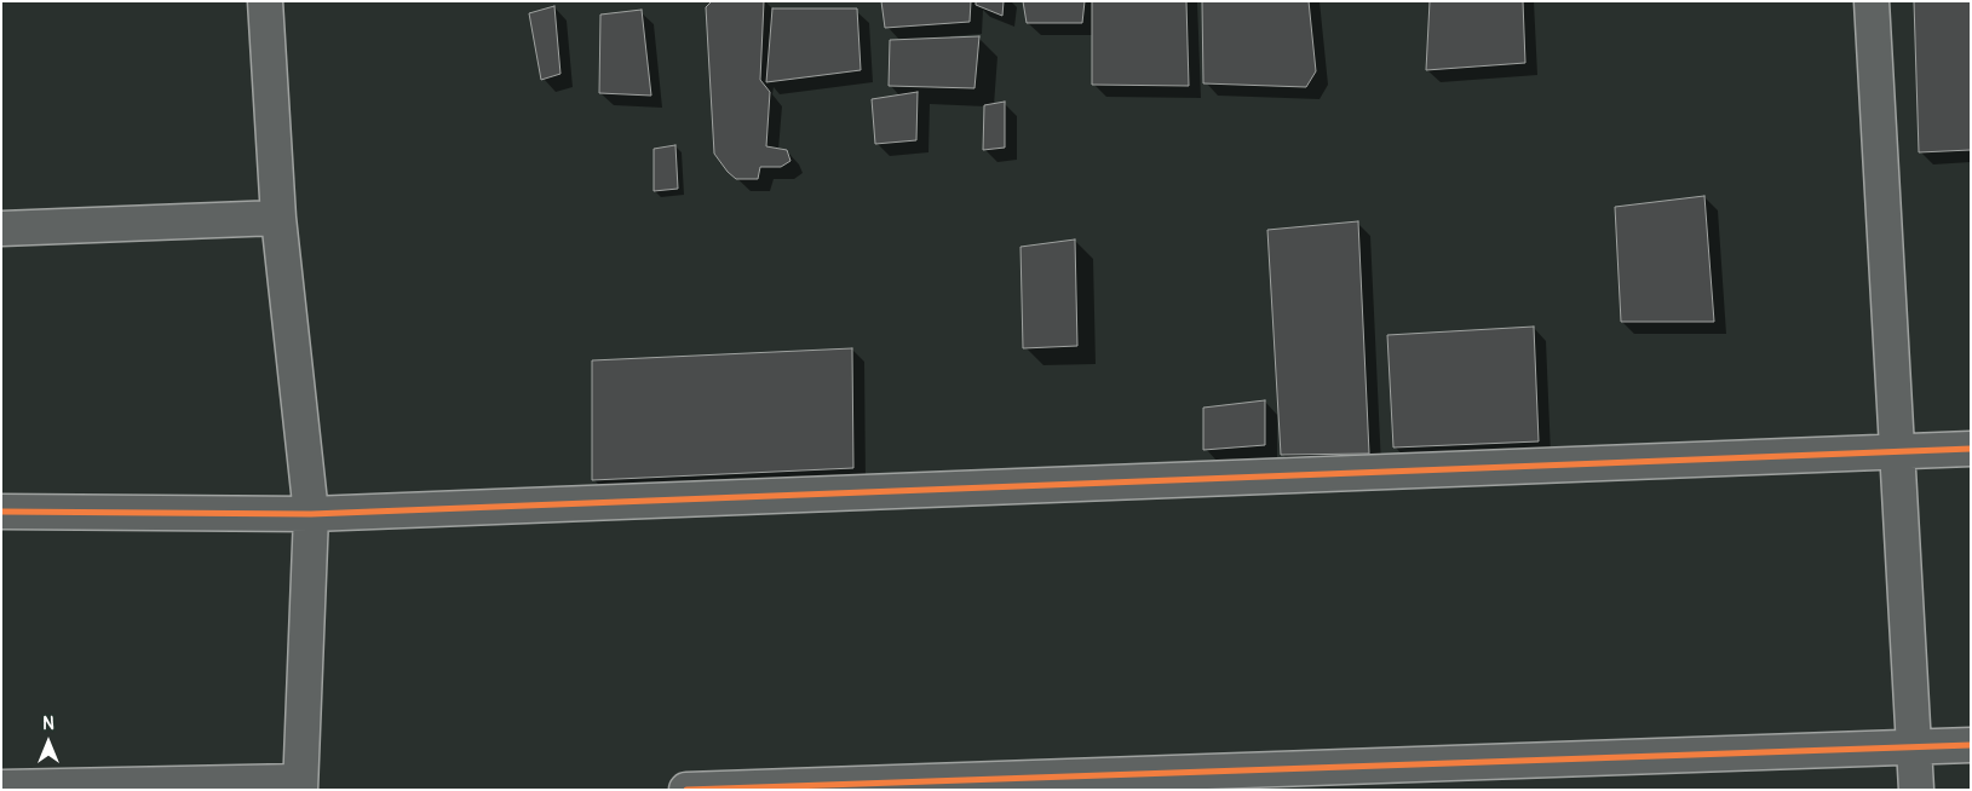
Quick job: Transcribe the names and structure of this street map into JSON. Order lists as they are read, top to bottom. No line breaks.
{"north":"top"}
